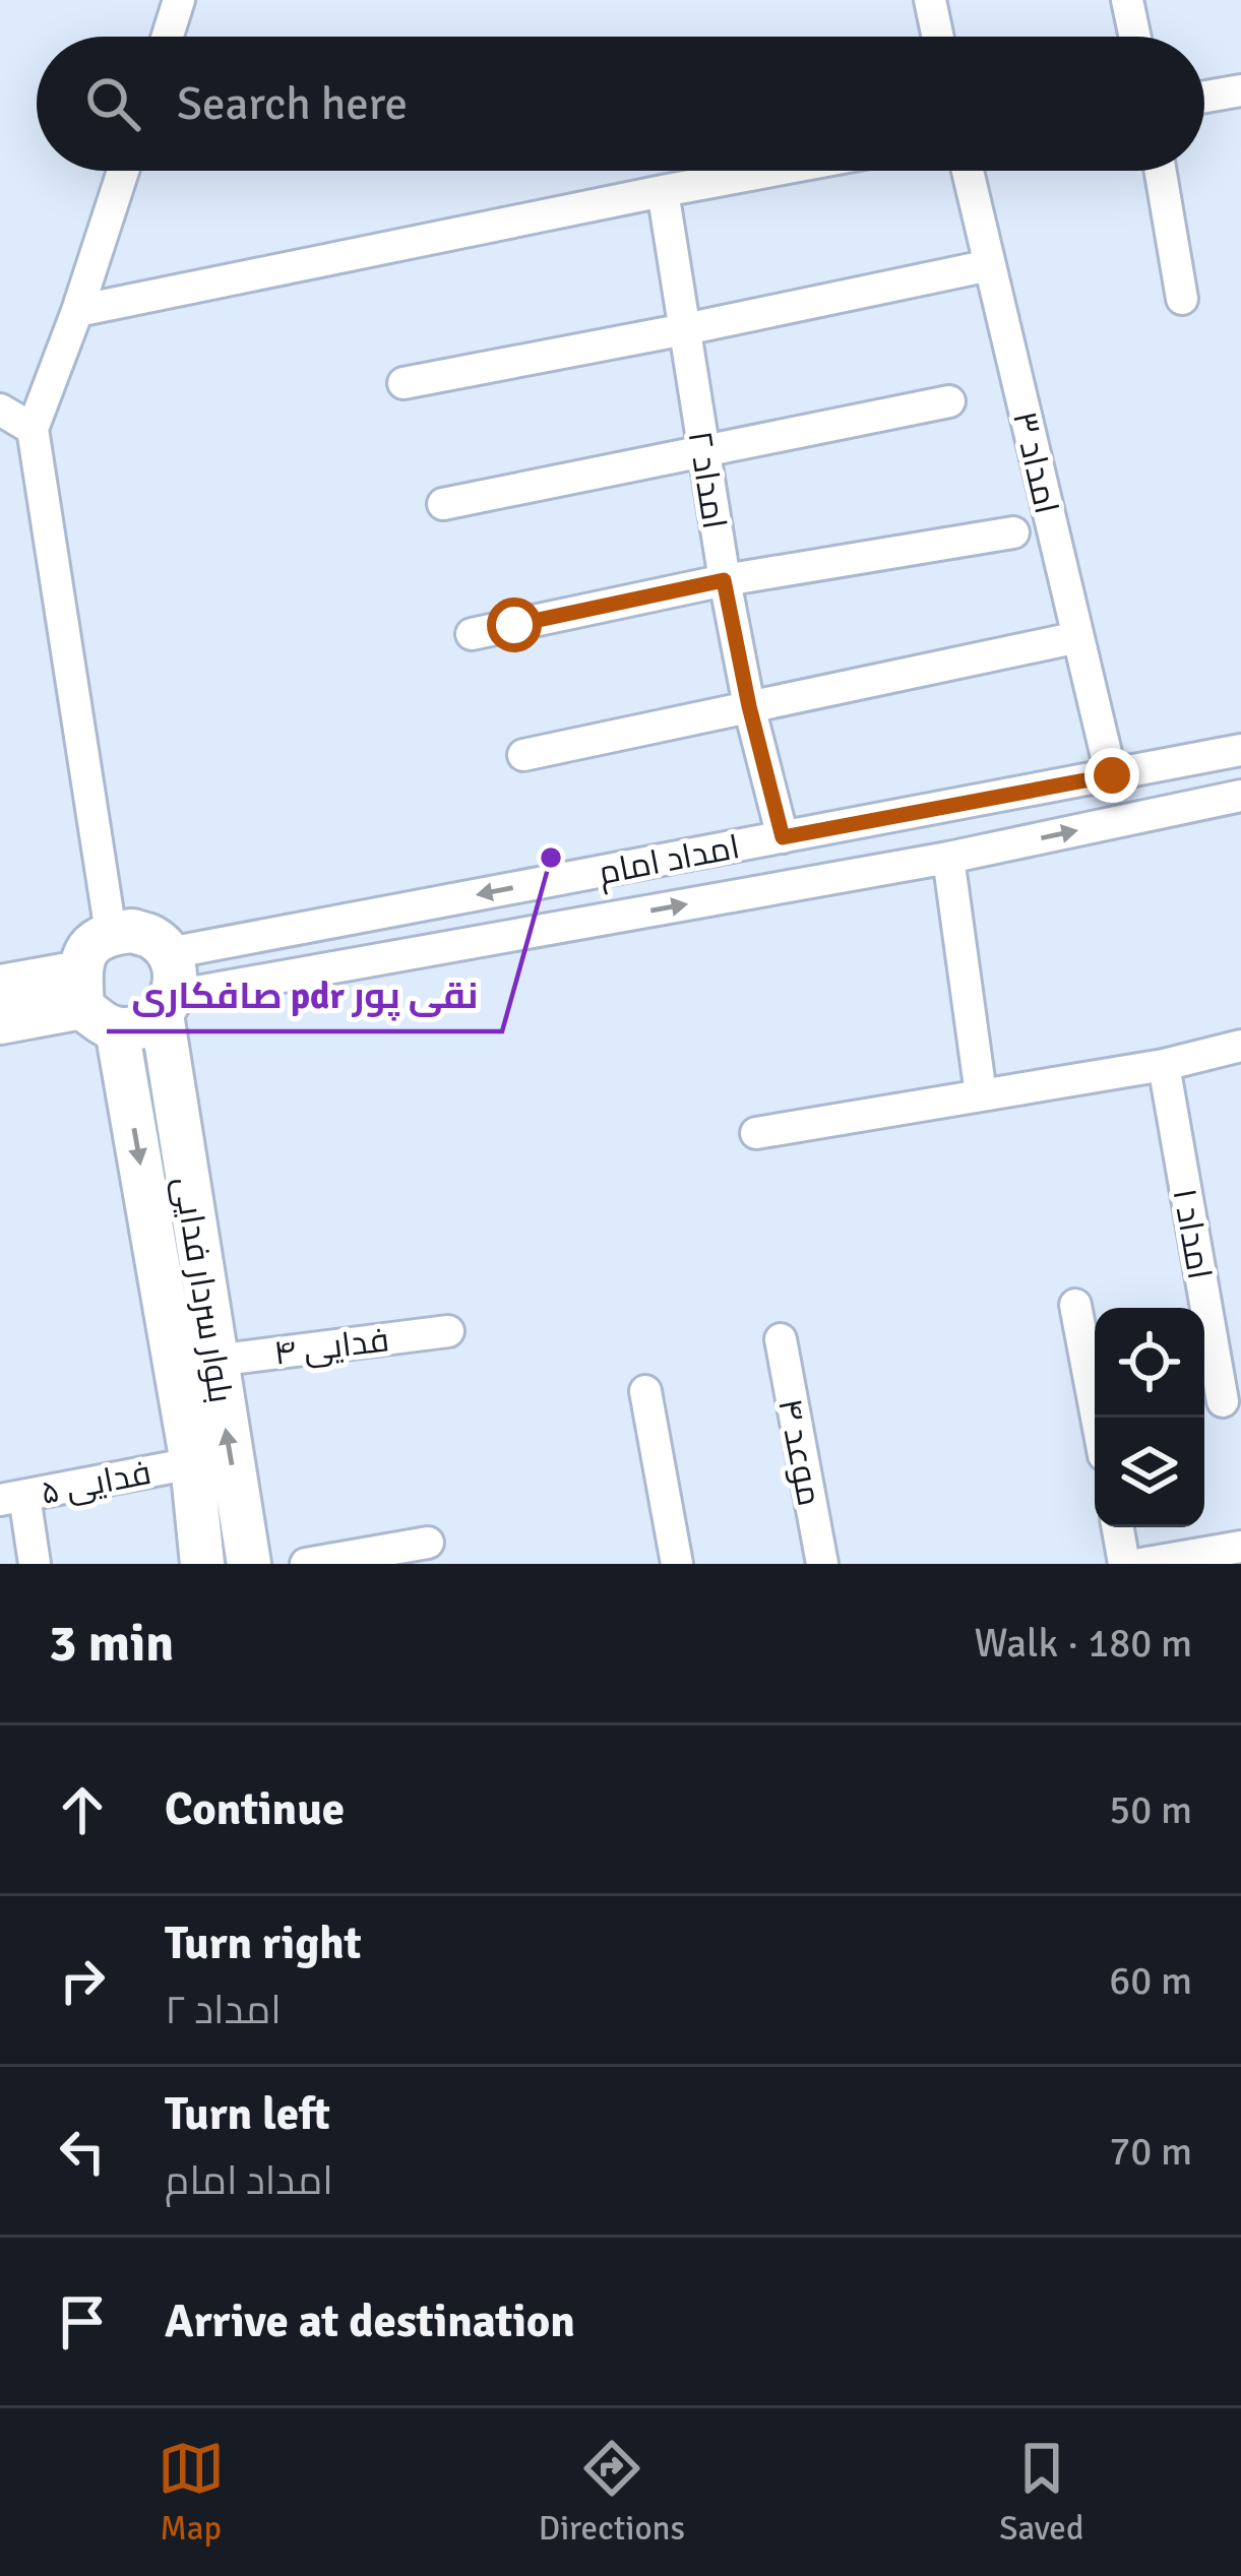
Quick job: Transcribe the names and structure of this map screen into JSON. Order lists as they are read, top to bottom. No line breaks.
{"streets":{"main road":["بلوار سردار فدایی"],"street":["امداد ۳","امداد ۲","امداد امام","امداد ۱","فدایی ۴","موعد ۴","فدایی ۵"]},"crossings":[["امداد ۳","امداد امام"],["امداد ۲","امداد امام"],["امداد امام","بلوار سردار فدایی"],["بلوار سردار فدایی","فدایی ۴"],["بلوار سردار فدایی","فدایی ۵"]],"places":["صافکاری pdr نقی پور"],"page":{"search":"Search here","heading":["3 min","Walk · 180 m"],"list":[["Continue","50 m"],["Turn right","امداد ۲","60 m"],["Turn left","امداد امام","70 m"],"Arrive at destination"],"nav":["Map","Directions","Saved"]}}
